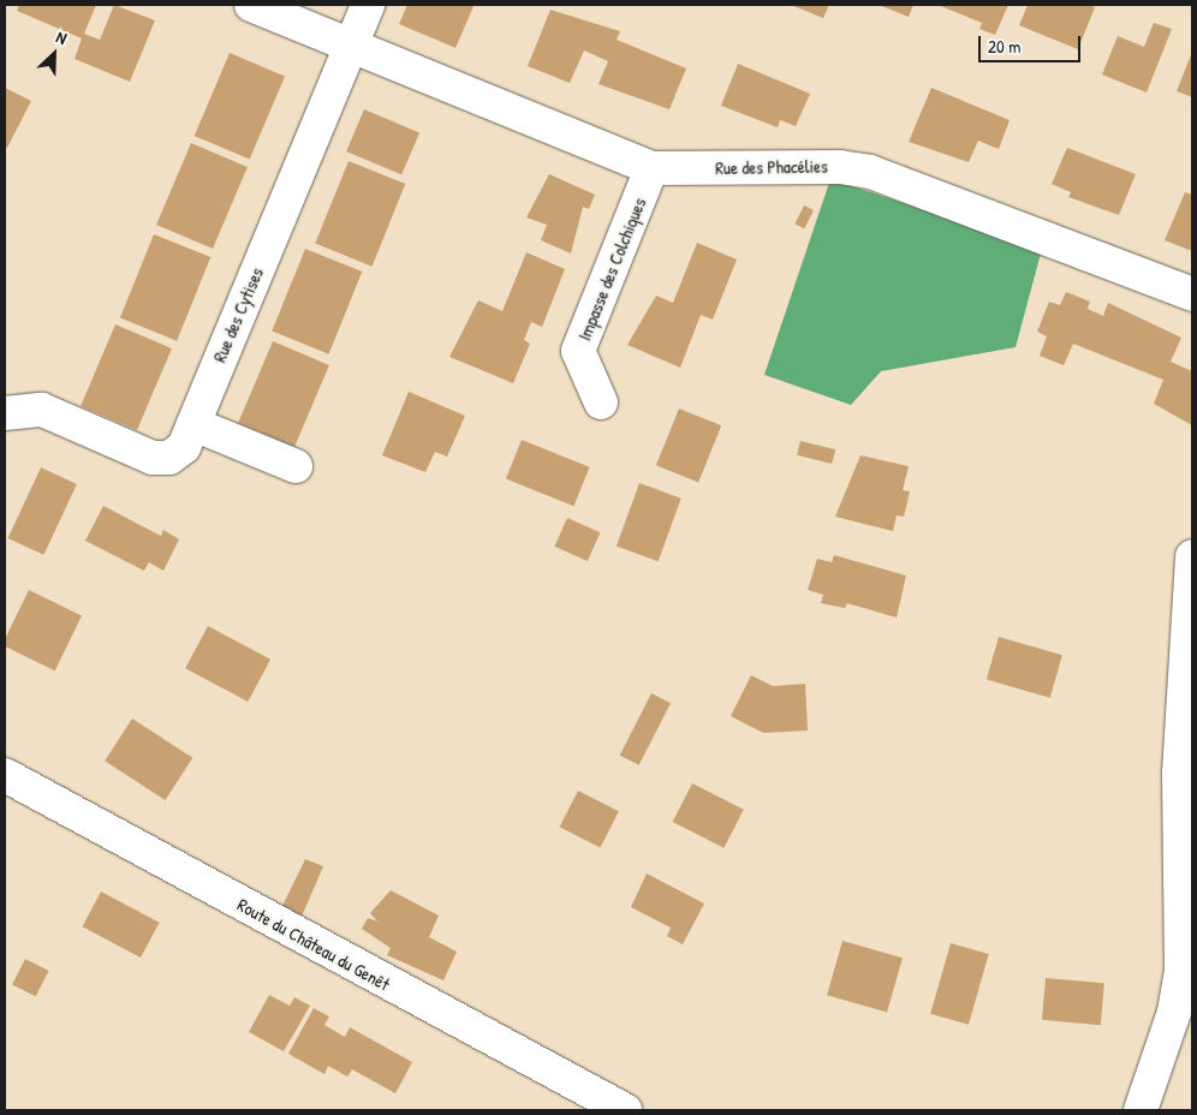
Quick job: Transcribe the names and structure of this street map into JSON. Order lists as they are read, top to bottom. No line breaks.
{"streets":{"street":["Rue des Phacélies","Impasse des Colchiques","Rue des Cytises","Route du Château du Genêt"]},"crossings":[["Rue des Phacélies","Impasse des Colchiques"],["Rue des Phacélies","Rue des Cytises"]],"scale_bar":"20 m","north":"top right"}
